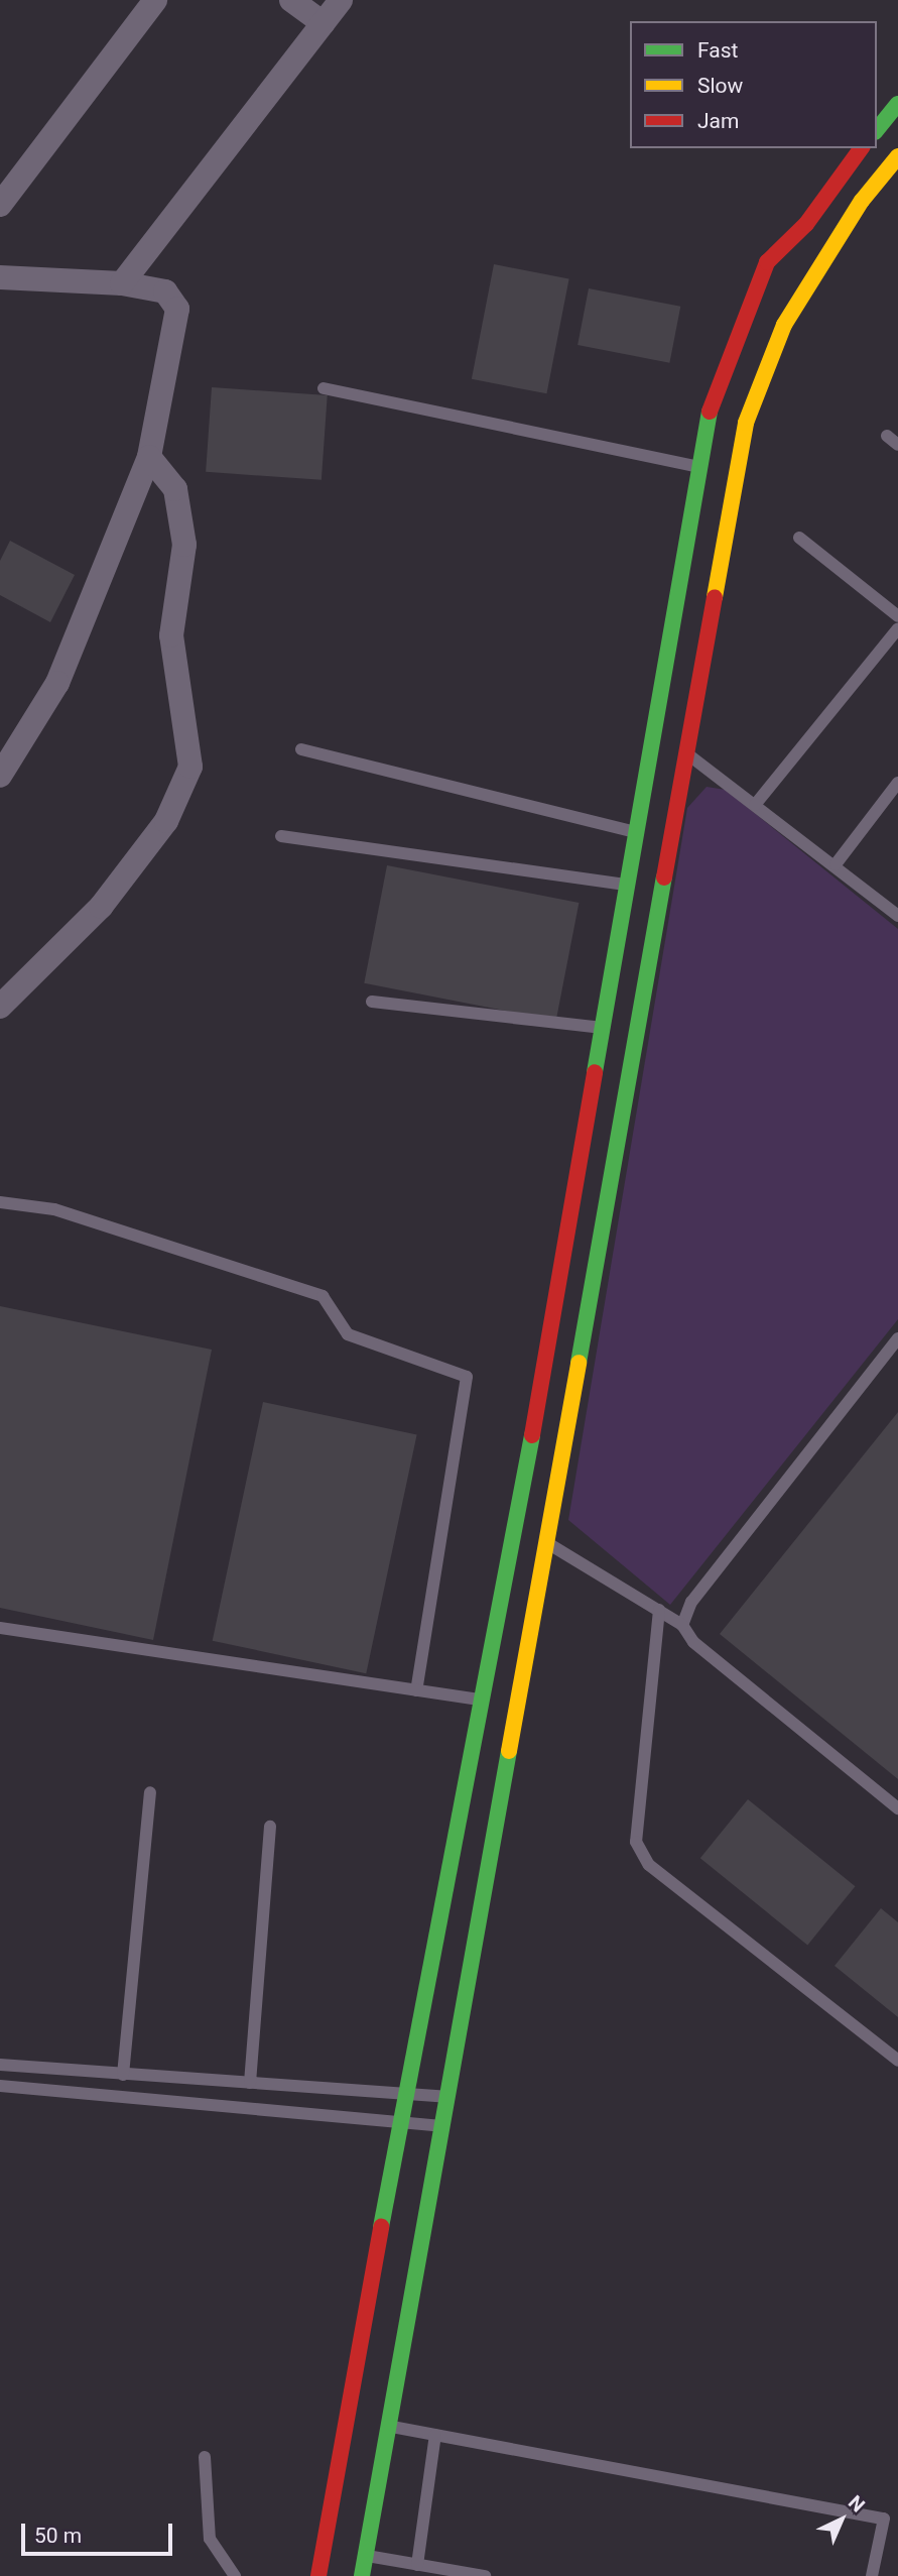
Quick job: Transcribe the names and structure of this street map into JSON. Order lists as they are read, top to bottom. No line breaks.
{"legend":["Fast","Slow","Jam"],"scale_bar":"50 m","north":"top right"}
